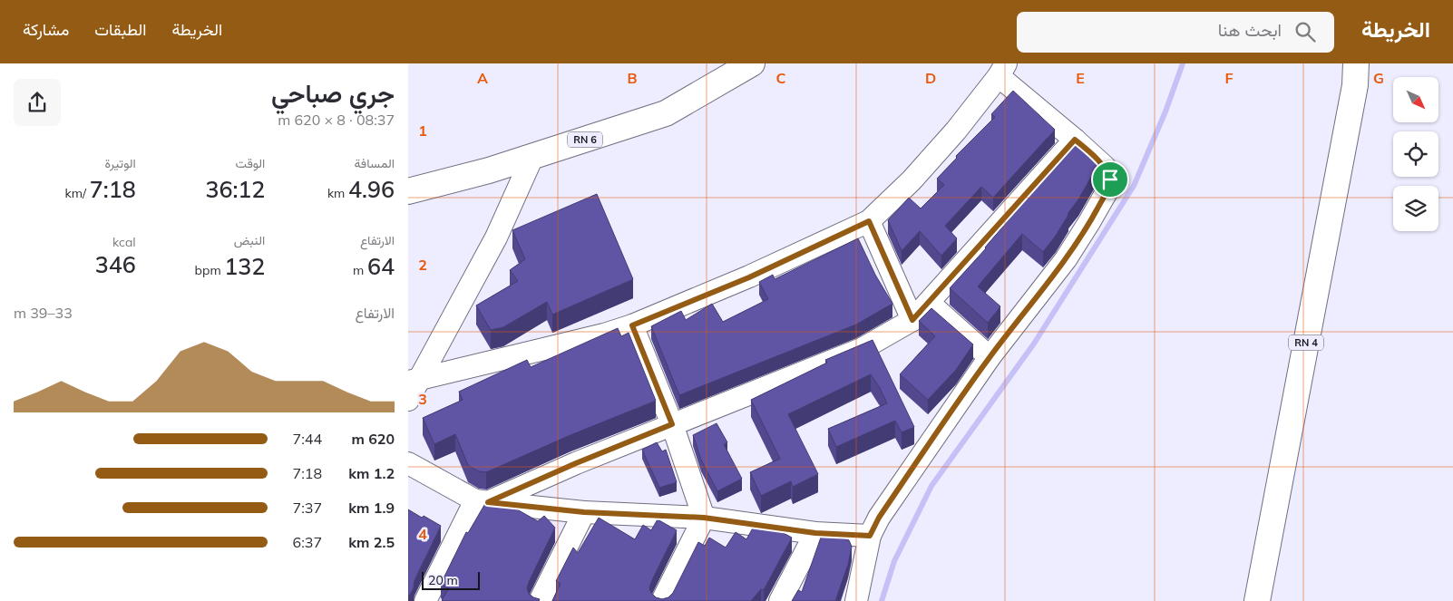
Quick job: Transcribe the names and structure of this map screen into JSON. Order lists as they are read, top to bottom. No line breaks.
{"streets":{"main road":["RN 6","RN 4"]},"scale_bar":"20 m","north":"bottom right","page":{"header":"الخريطة","search":"ابحث هنا","nav":["الخريطة","الطبقات","مشاركة"],"heading":["جري صباحي","08:37 · 8 × 620 m"],"stats":[["المسافة","4.96 km"],["الوقت","36:12"],["الوتيرة","7:18 /km"],["الارتفاع","64 m"],["النبض","132 bpm"],["kcal","346"]],"chart":["الارتفاع","33–39 m"],"list":[{"name":"620 m","note":"7:44"},{"name":"1.2 km","note":"7:18"},{"name":"1.9 km","note":"7:37"},{"name":"2.5 km","note":"6:37"}],"scale":"20 m"},"grid":{"columns":["A","B","C","D","E","F","G"],"rows":["1","2","3","4"]}}
